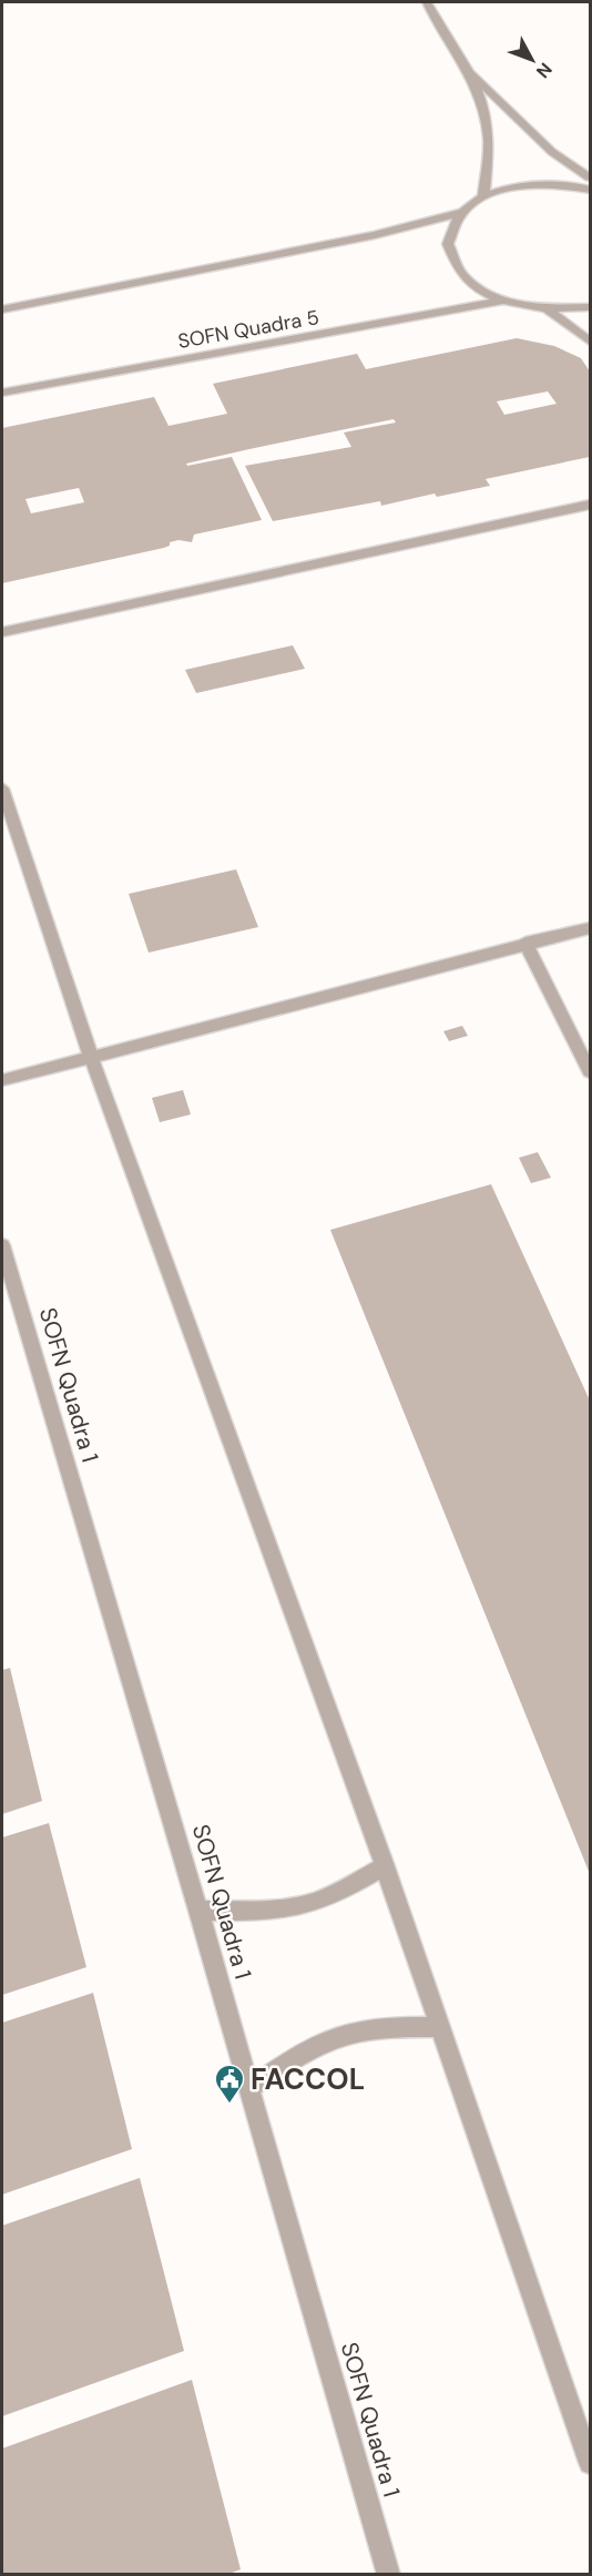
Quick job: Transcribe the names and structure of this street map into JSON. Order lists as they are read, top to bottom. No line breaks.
{"streets":{"street":["SOFN Quadra 5","SOFN Quadra 1"]},"places":{"public building":["FACCOL"]},"north":"bottom right"}
